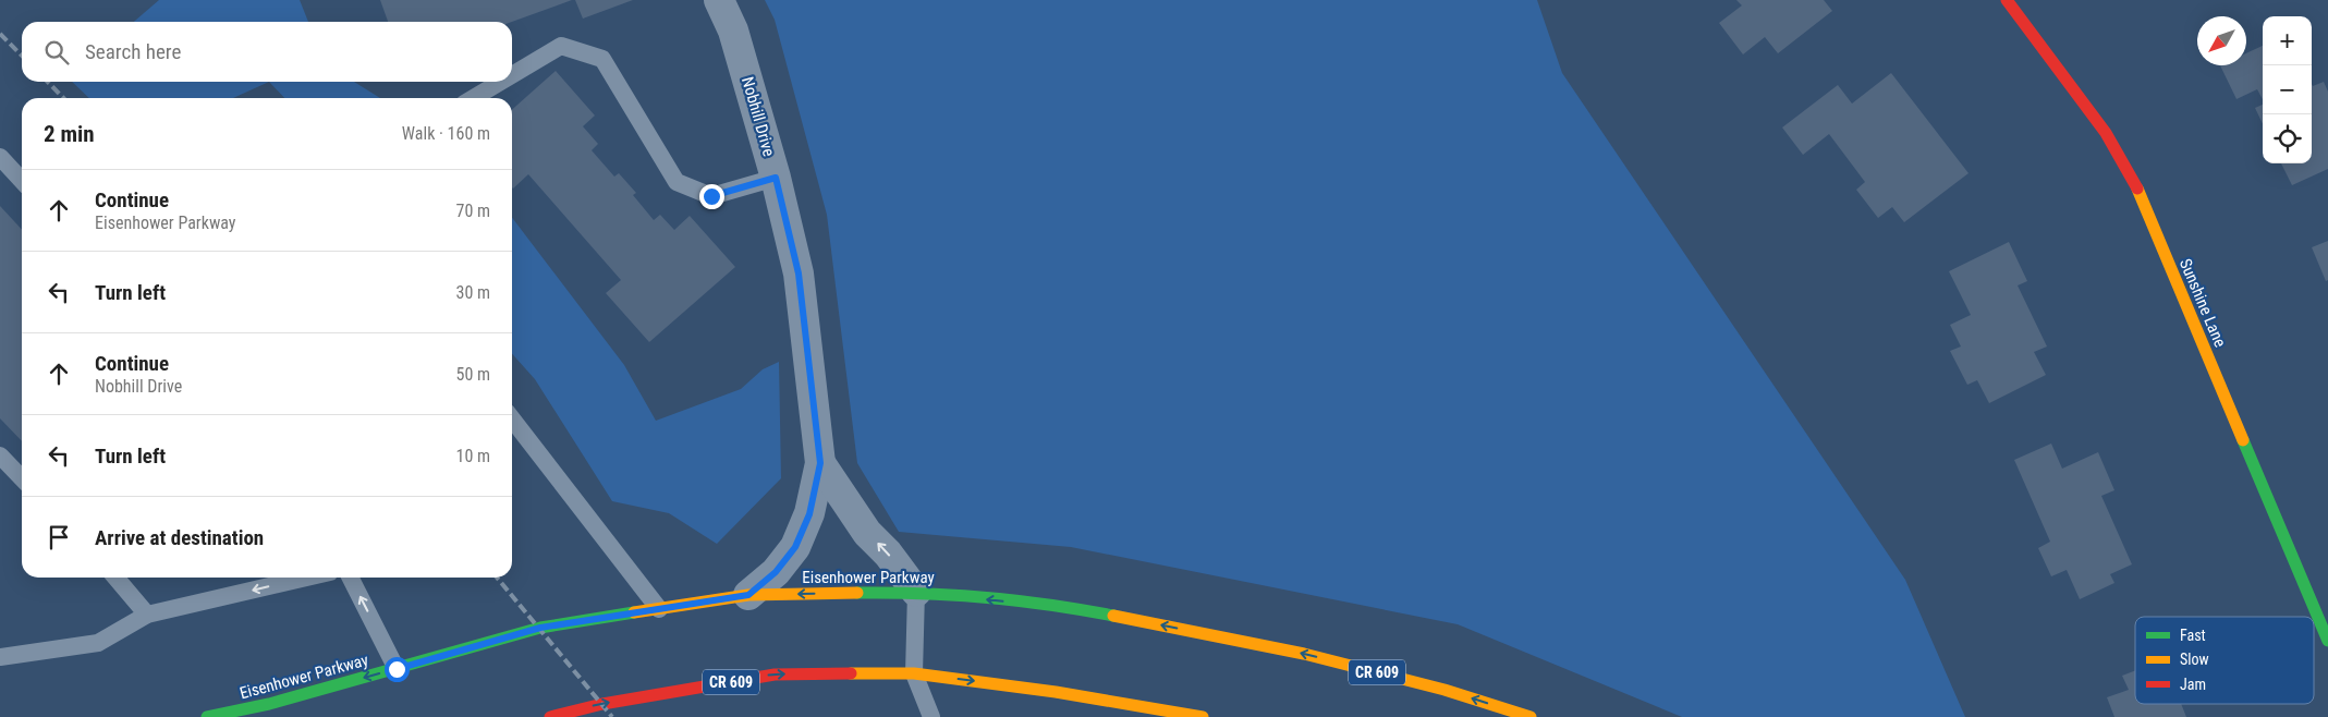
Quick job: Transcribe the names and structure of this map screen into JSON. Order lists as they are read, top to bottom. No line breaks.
{"streets":{"main road":["Sunshine Lane","Eisenhower Parkway","CR 609"],"street":["Nobhill Drive"]},"legend":["Fast","Slow","Jam"],"north":"bottom left","page":{"map_buttons":["+","−"],"search":"Search here","heading":["2 min","Walk · 160 m"],"list":[["Continue","Eisenhower Parkway","70 m"],["Turn left","30 m"],["Continue","Nobhill Drive","50 m"],["Turn left","10 m"],"Arrive at destination"]}}
